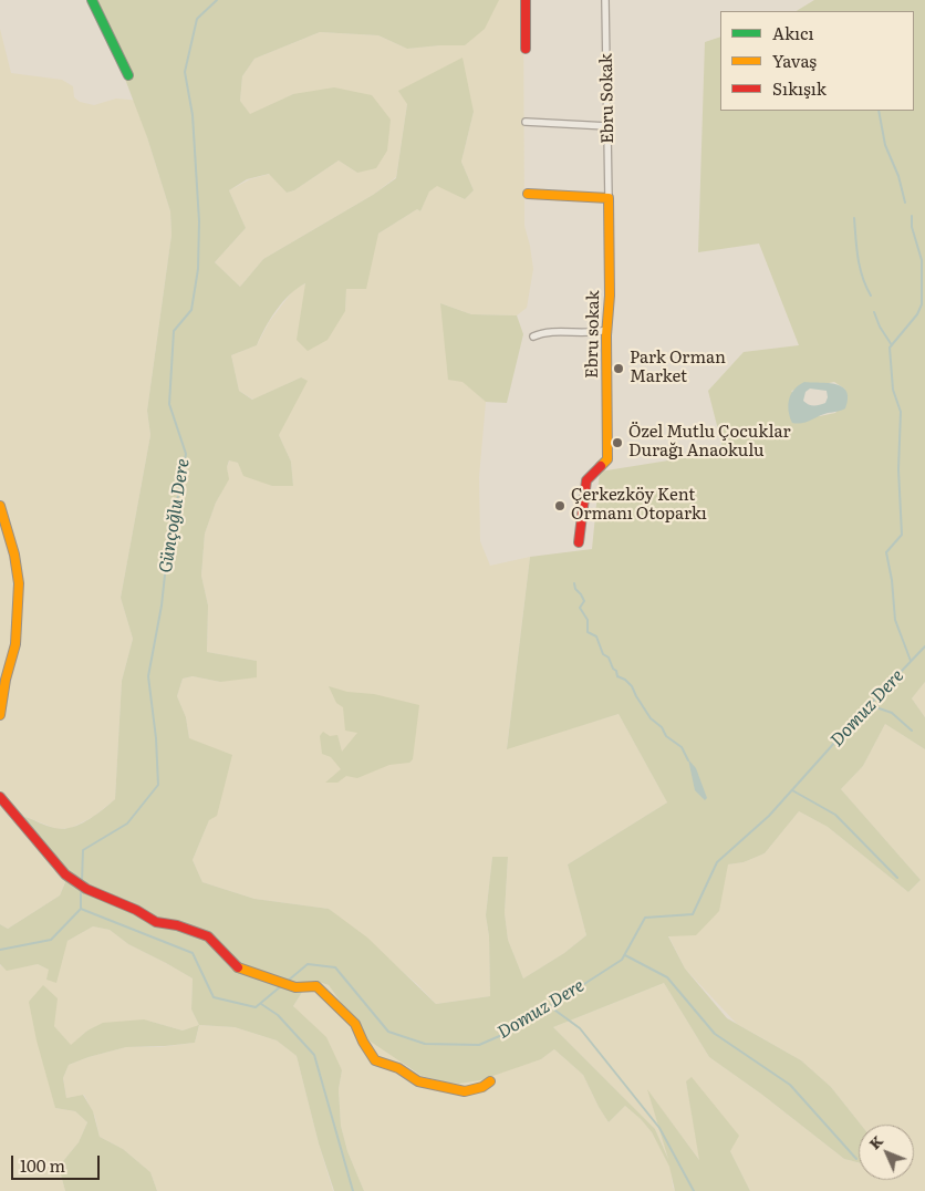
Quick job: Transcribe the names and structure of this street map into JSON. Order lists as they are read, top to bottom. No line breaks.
{"streets":{"street":["Ebru Sokak","Ebru sokak"]},"crossings":[["Ebru Sokak","Ebru sokak"]],"water":["Günçoğlu Dere","Domuz Dere"],"places":["Park Orman Market","Özel Mutlu Çocuklar Durağı Anaokulu","Çerkezköy Kent Ormanı Otoparkı"],"legend":["Akıcı","Yavaş","Sıkışık"],"scale_bar":"100 m","north":"top left"}
